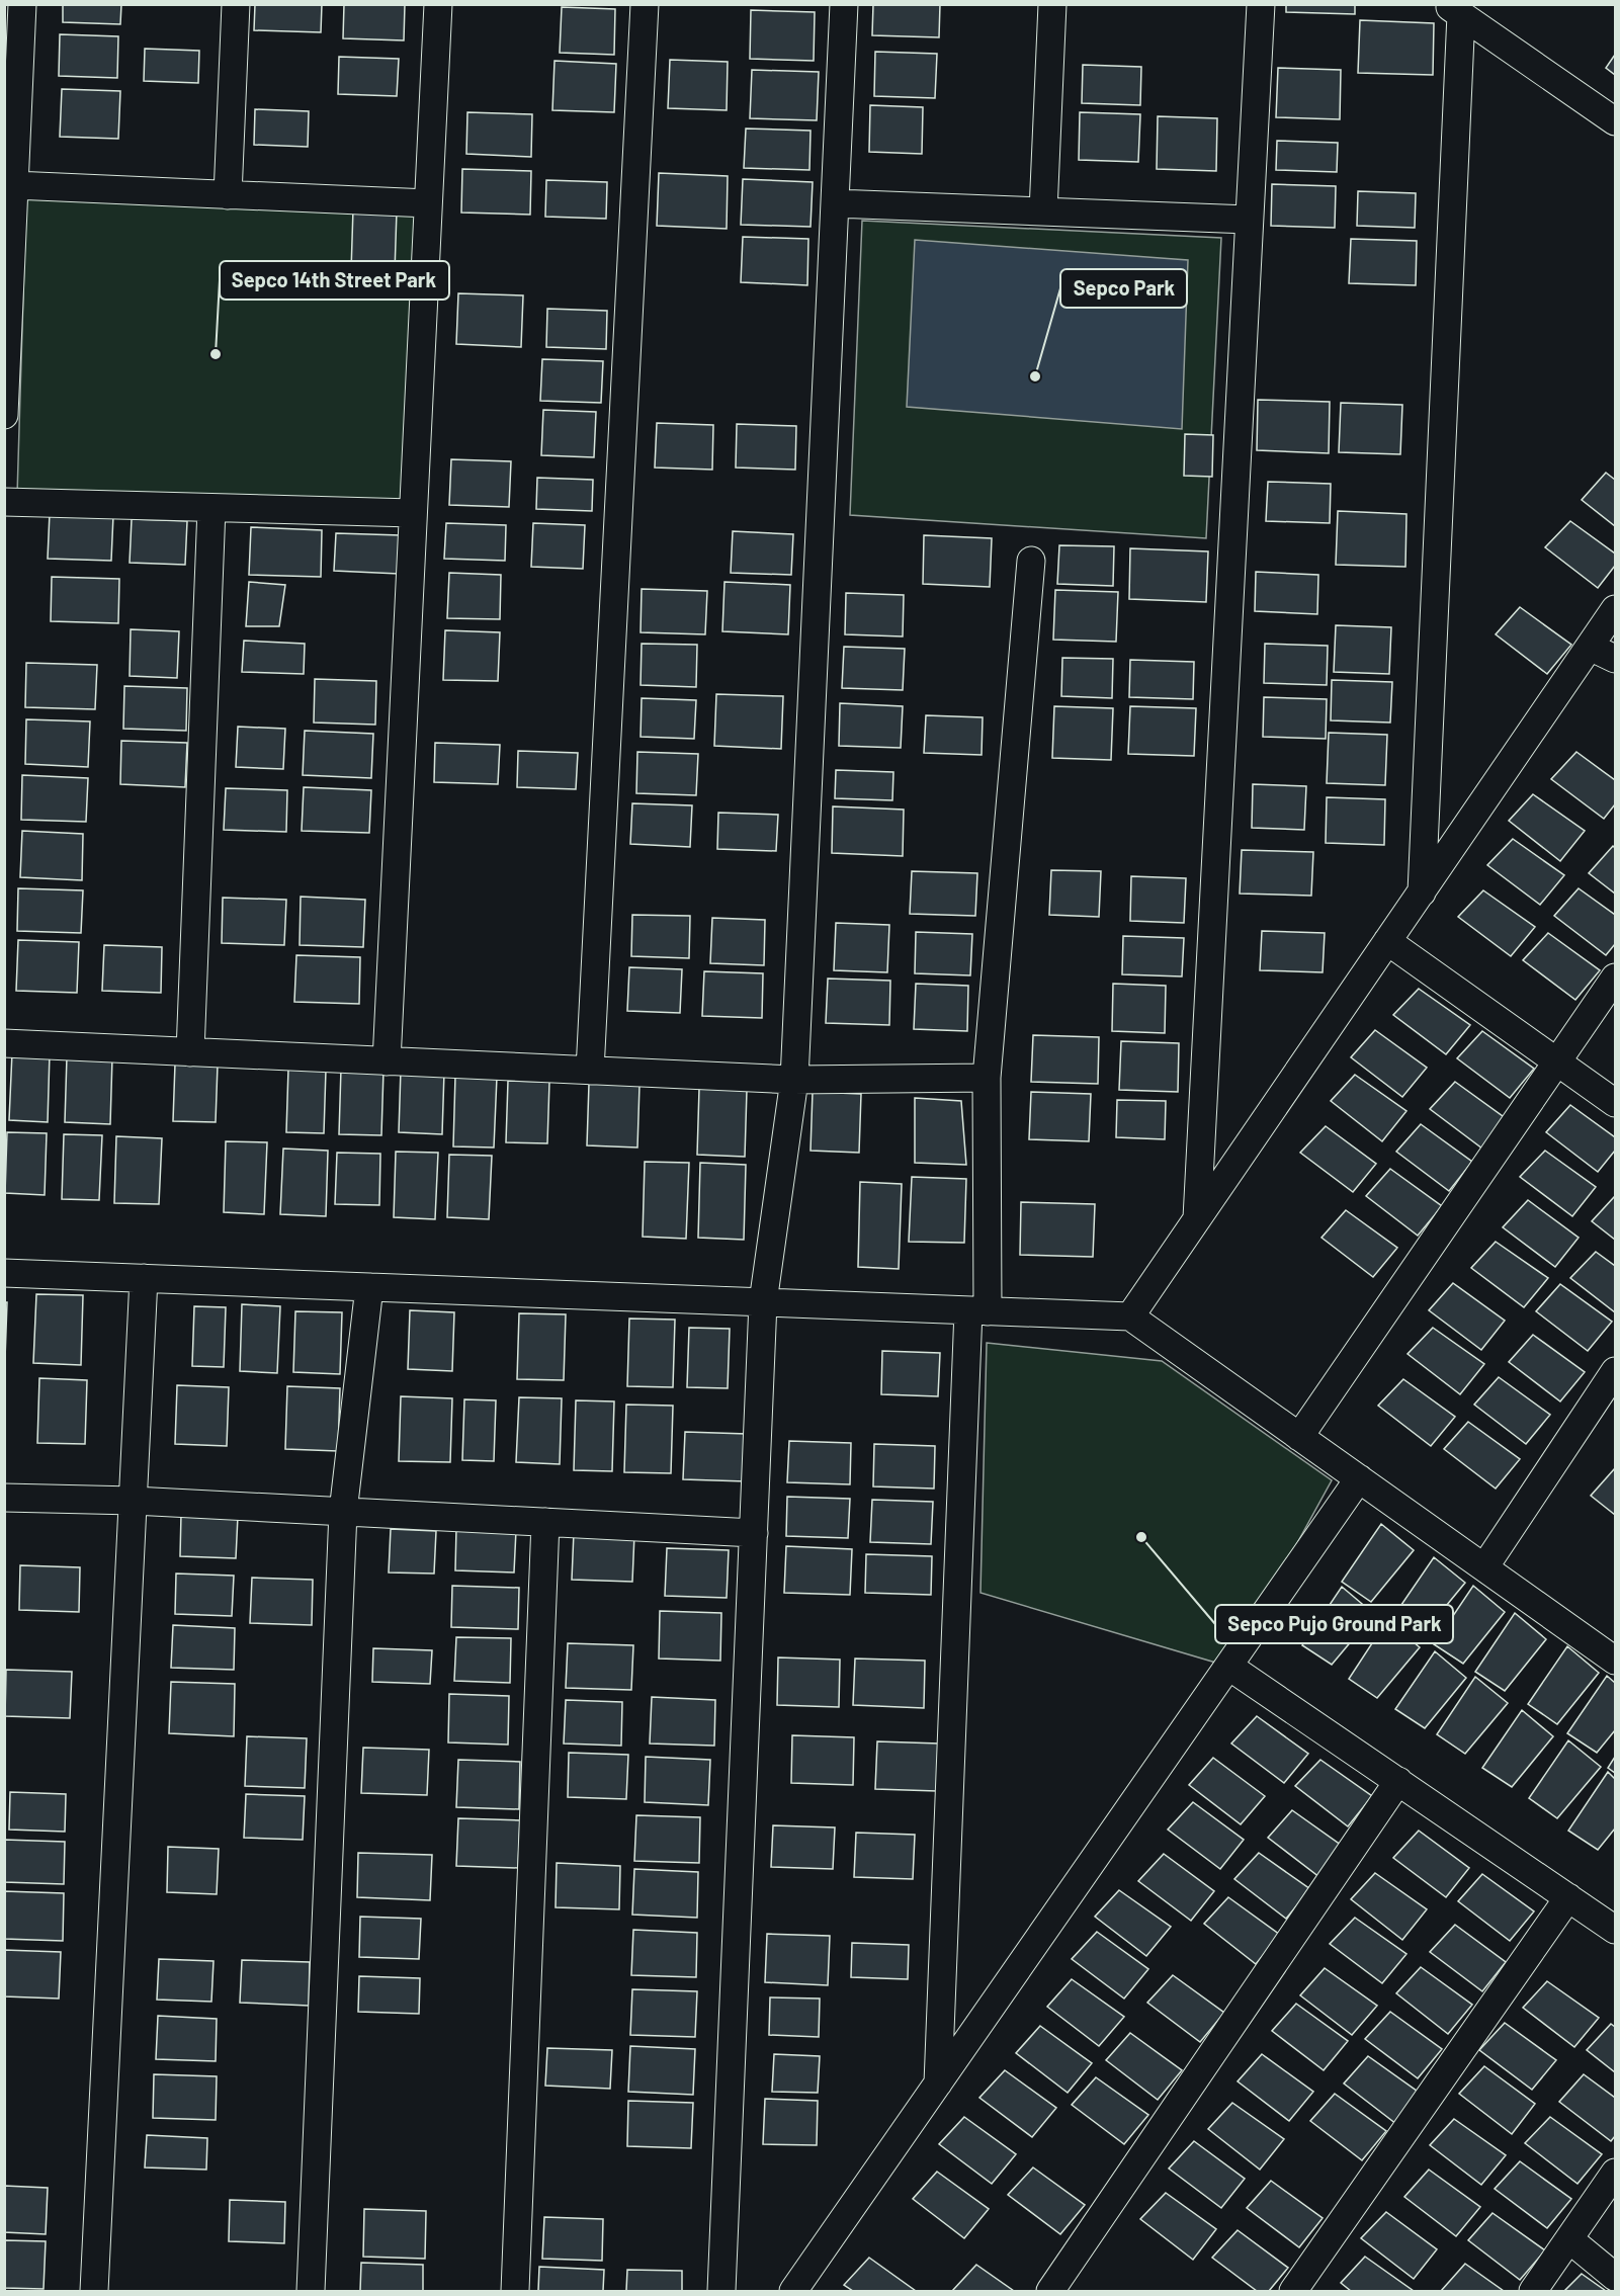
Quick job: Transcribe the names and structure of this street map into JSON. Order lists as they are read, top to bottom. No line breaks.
{"places":["Sepco 14th Street Park","Sepco Park","Sepco Pujo Ground Park"]}
